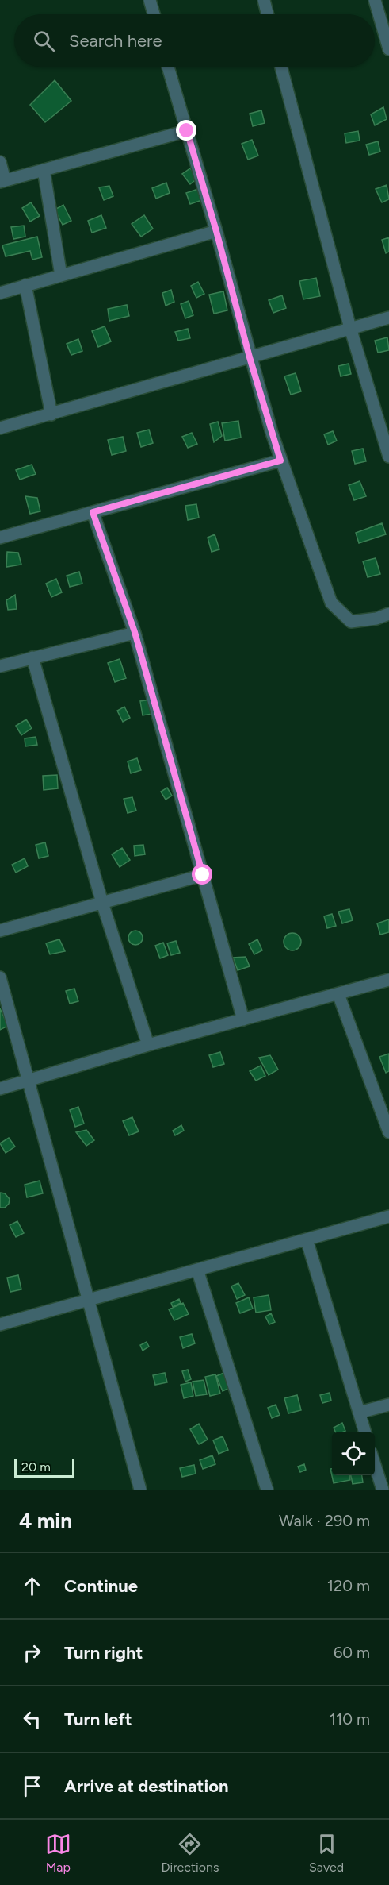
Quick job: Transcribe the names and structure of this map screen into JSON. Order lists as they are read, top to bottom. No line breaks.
{"scale_bar":"20 m","page":{"search":"Search here","scale":"20 m","heading":["4 min","Walk · 290 m"],"list":[["Continue","120 m"],["Turn right","60 m"],["Turn left","110 m"],"Arrive at destination"],"nav":["Map","Directions","Saved"]}}
